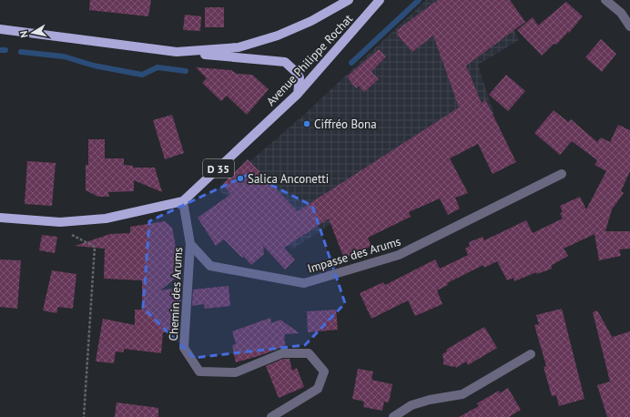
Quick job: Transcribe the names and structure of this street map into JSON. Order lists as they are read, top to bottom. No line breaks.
{"streets":{"main road":["Avenue Philippe Rochat","D 35"],"street":["Impasse des Arums","Chemin des Arums"]},"crossings":[["Avenue Philippe Rochat","Chemin des Arums"],["Impasse des Arums","Chemin des Arums"]],"places":["Ciffréo Bona","Salica Anconetti"],"north":"left"}
